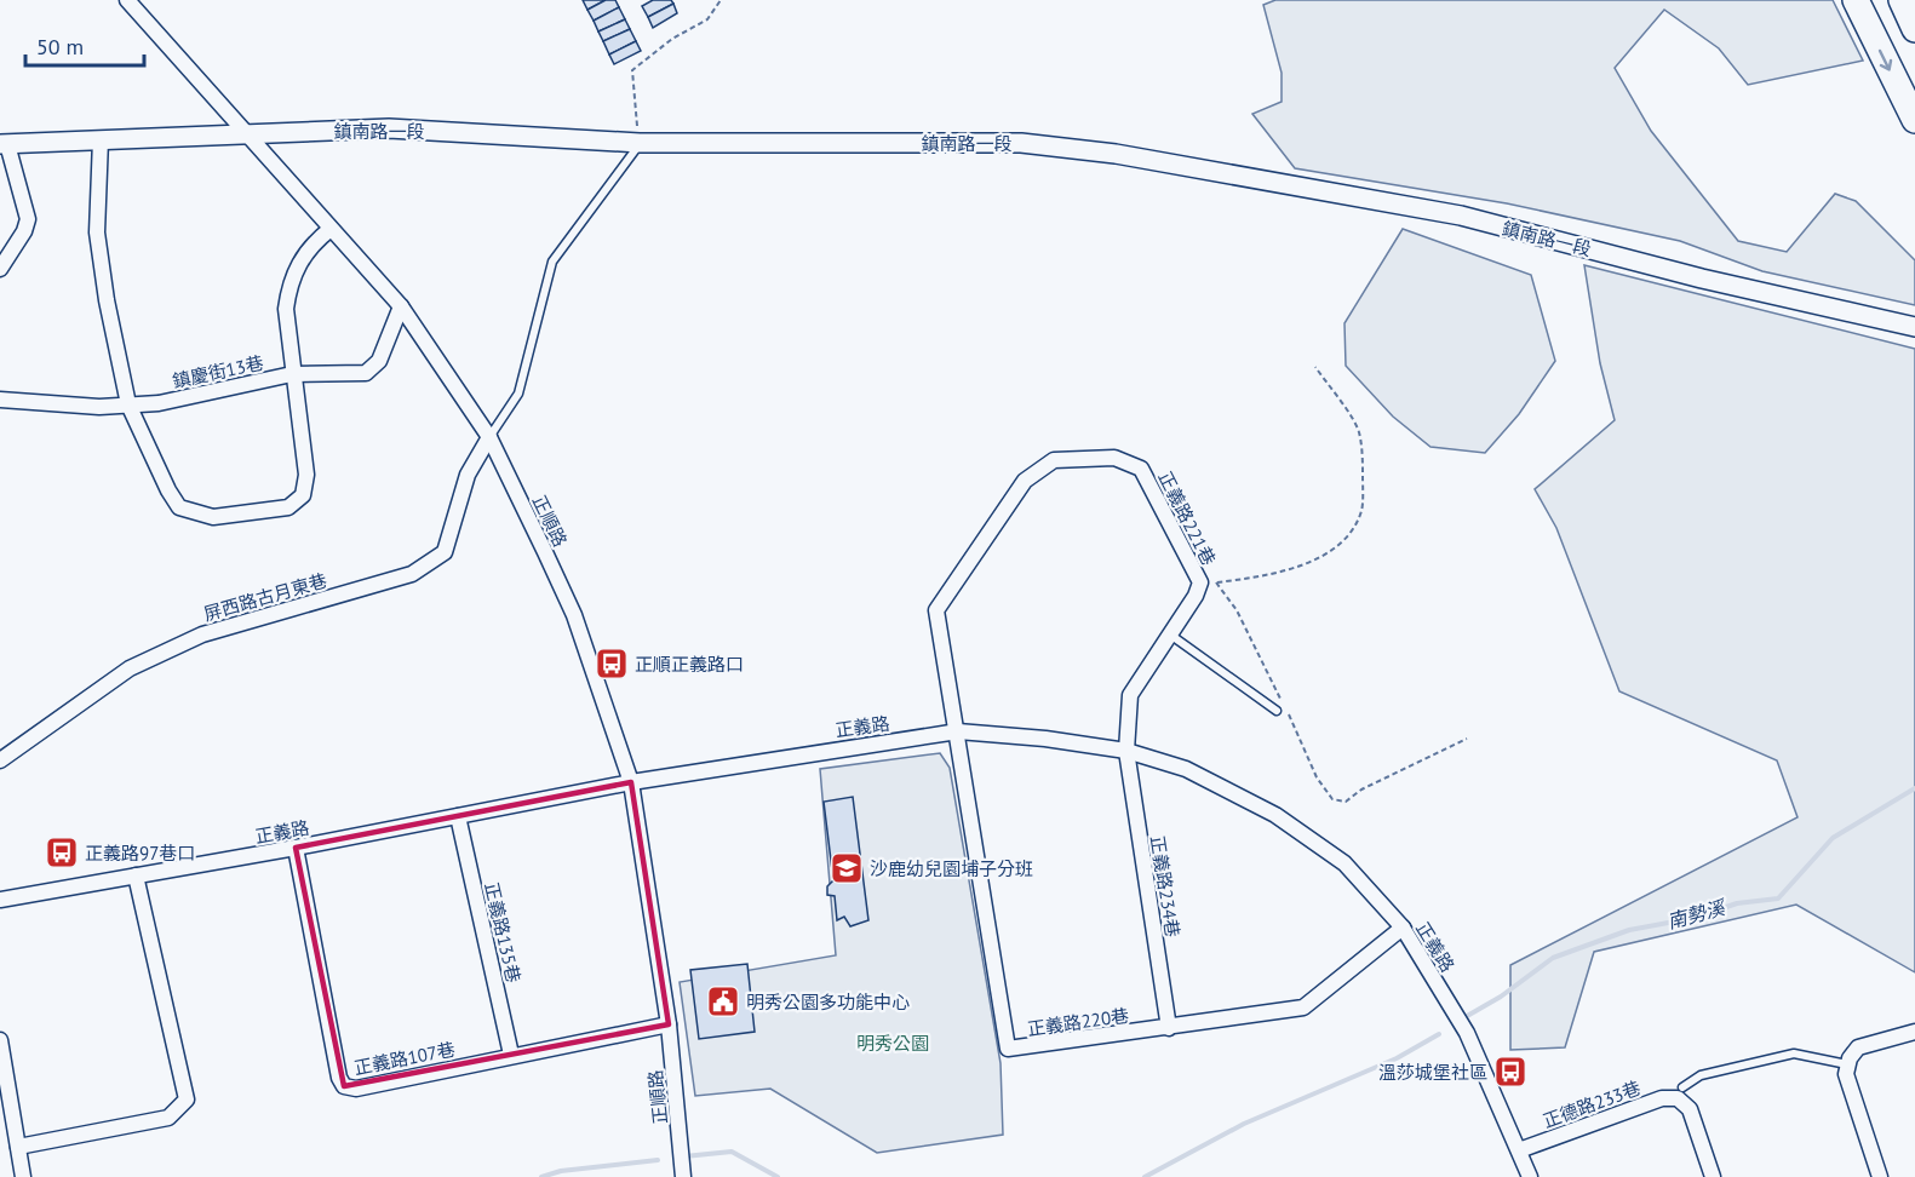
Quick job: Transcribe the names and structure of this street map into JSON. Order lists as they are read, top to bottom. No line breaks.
{"streets":{"street":["鎮南路一段","鎮慶街13巷","正義路221巷","正順路","屏西路古月東巷","正義路","正義路234巷","正義路135巷","正義路220巷","正義路107巷","正德路233巷"]},"crossings":[["鎮南路一段","正順路"],["鎮慶街13巷","正順路"],["正義路221巷","正義路"],["正義路221巷","正義路234巷"],["正義路221巷","正義路220巷"],["正順路","屏西路古月東巷"],["正順路","正義路"],["正順路","正義路107巷"],["正義路","正義路234巷"],["正義路","正義路135巷"],["正義路","正義路220巷"],["正義路","正義路107巷"],["正義路","正德路233巷"],["正義路234巷","正義路220巷"],["正義路135巷","正義路107巷"]],"water":["南勢溪"],"parks":["明秀公園"],"places":{"bus stop":["正順正義路口","正義路97巷口","溫莎城堡社區"],"school or university":["沙鹿幼兒園埔子分班"],"public building":["明秀公園多功能中心"]},"scale_bar":"50 m"}
